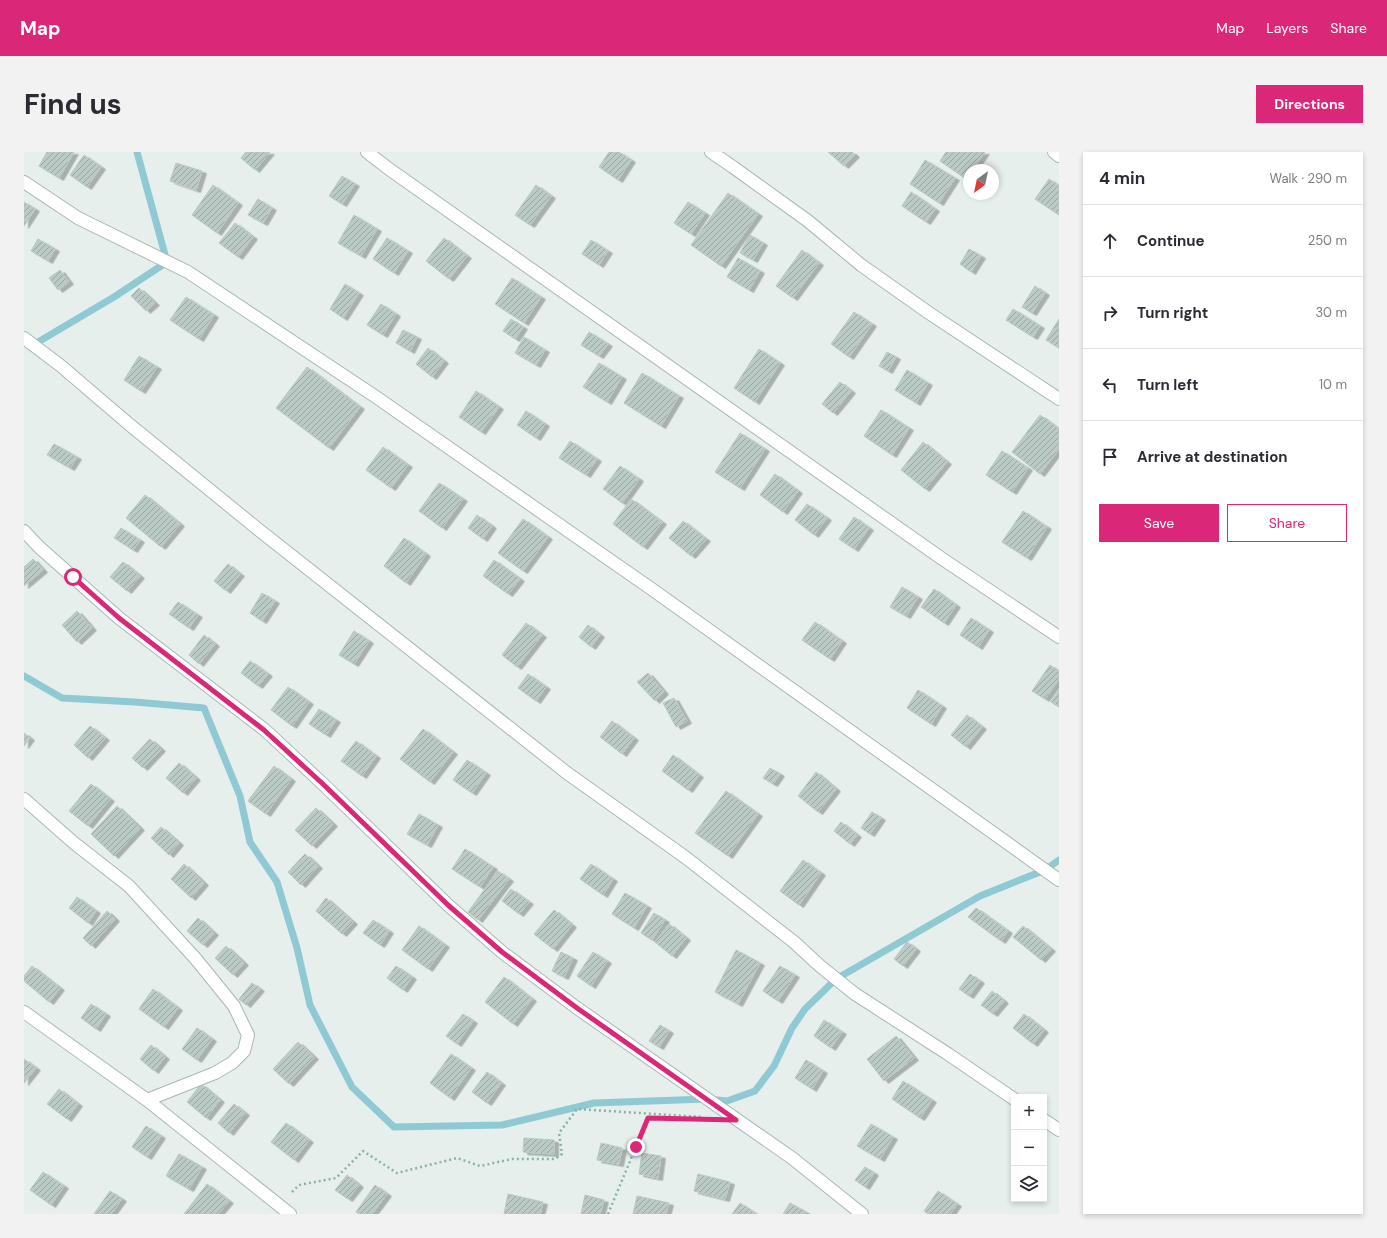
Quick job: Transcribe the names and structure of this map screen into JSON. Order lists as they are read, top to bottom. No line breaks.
{"north":"bottom left","page":{"header":"Map","nav":["Map","Layers","Share"],"buttons":["Directions",["Save","Share"]],"title":"Find us","heading":["4 min","Walk · 290 m"],"list":[["Continue","250 m"],["Turn right","30 m"],["Turn left","10 m"],"Arrive at destination"],"map_buttons":["+","−"]}}
